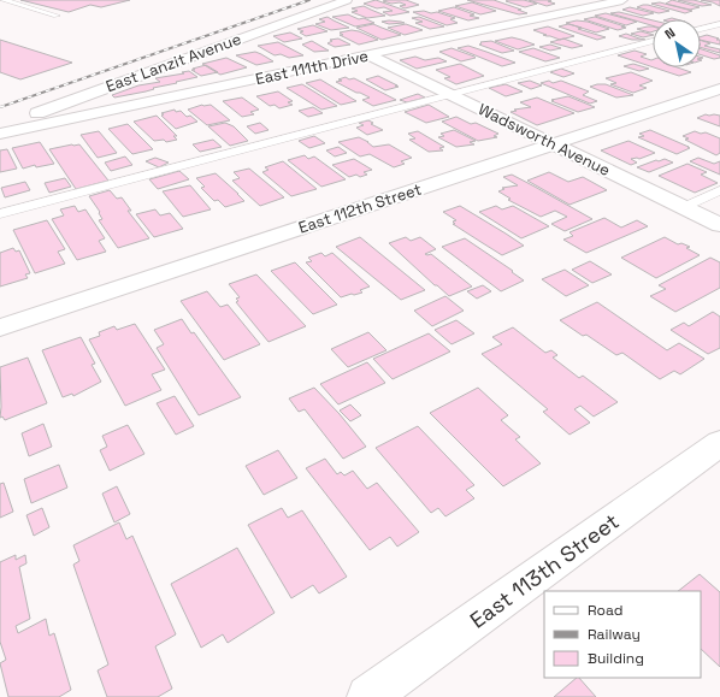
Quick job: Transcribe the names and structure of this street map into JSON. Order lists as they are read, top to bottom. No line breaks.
{"streets":{"street":["East Lanzit Avenue","East 111th Drive","Wadsworth Avenue","East 112th Street","East 113th Street"]},"crossings":[["East 111th Drive","Wadsworth Avenue"],["Wadsworth Avenue","East 112th Street"]],"legend":["Road","Railway","Building"],"north":"top left"}
